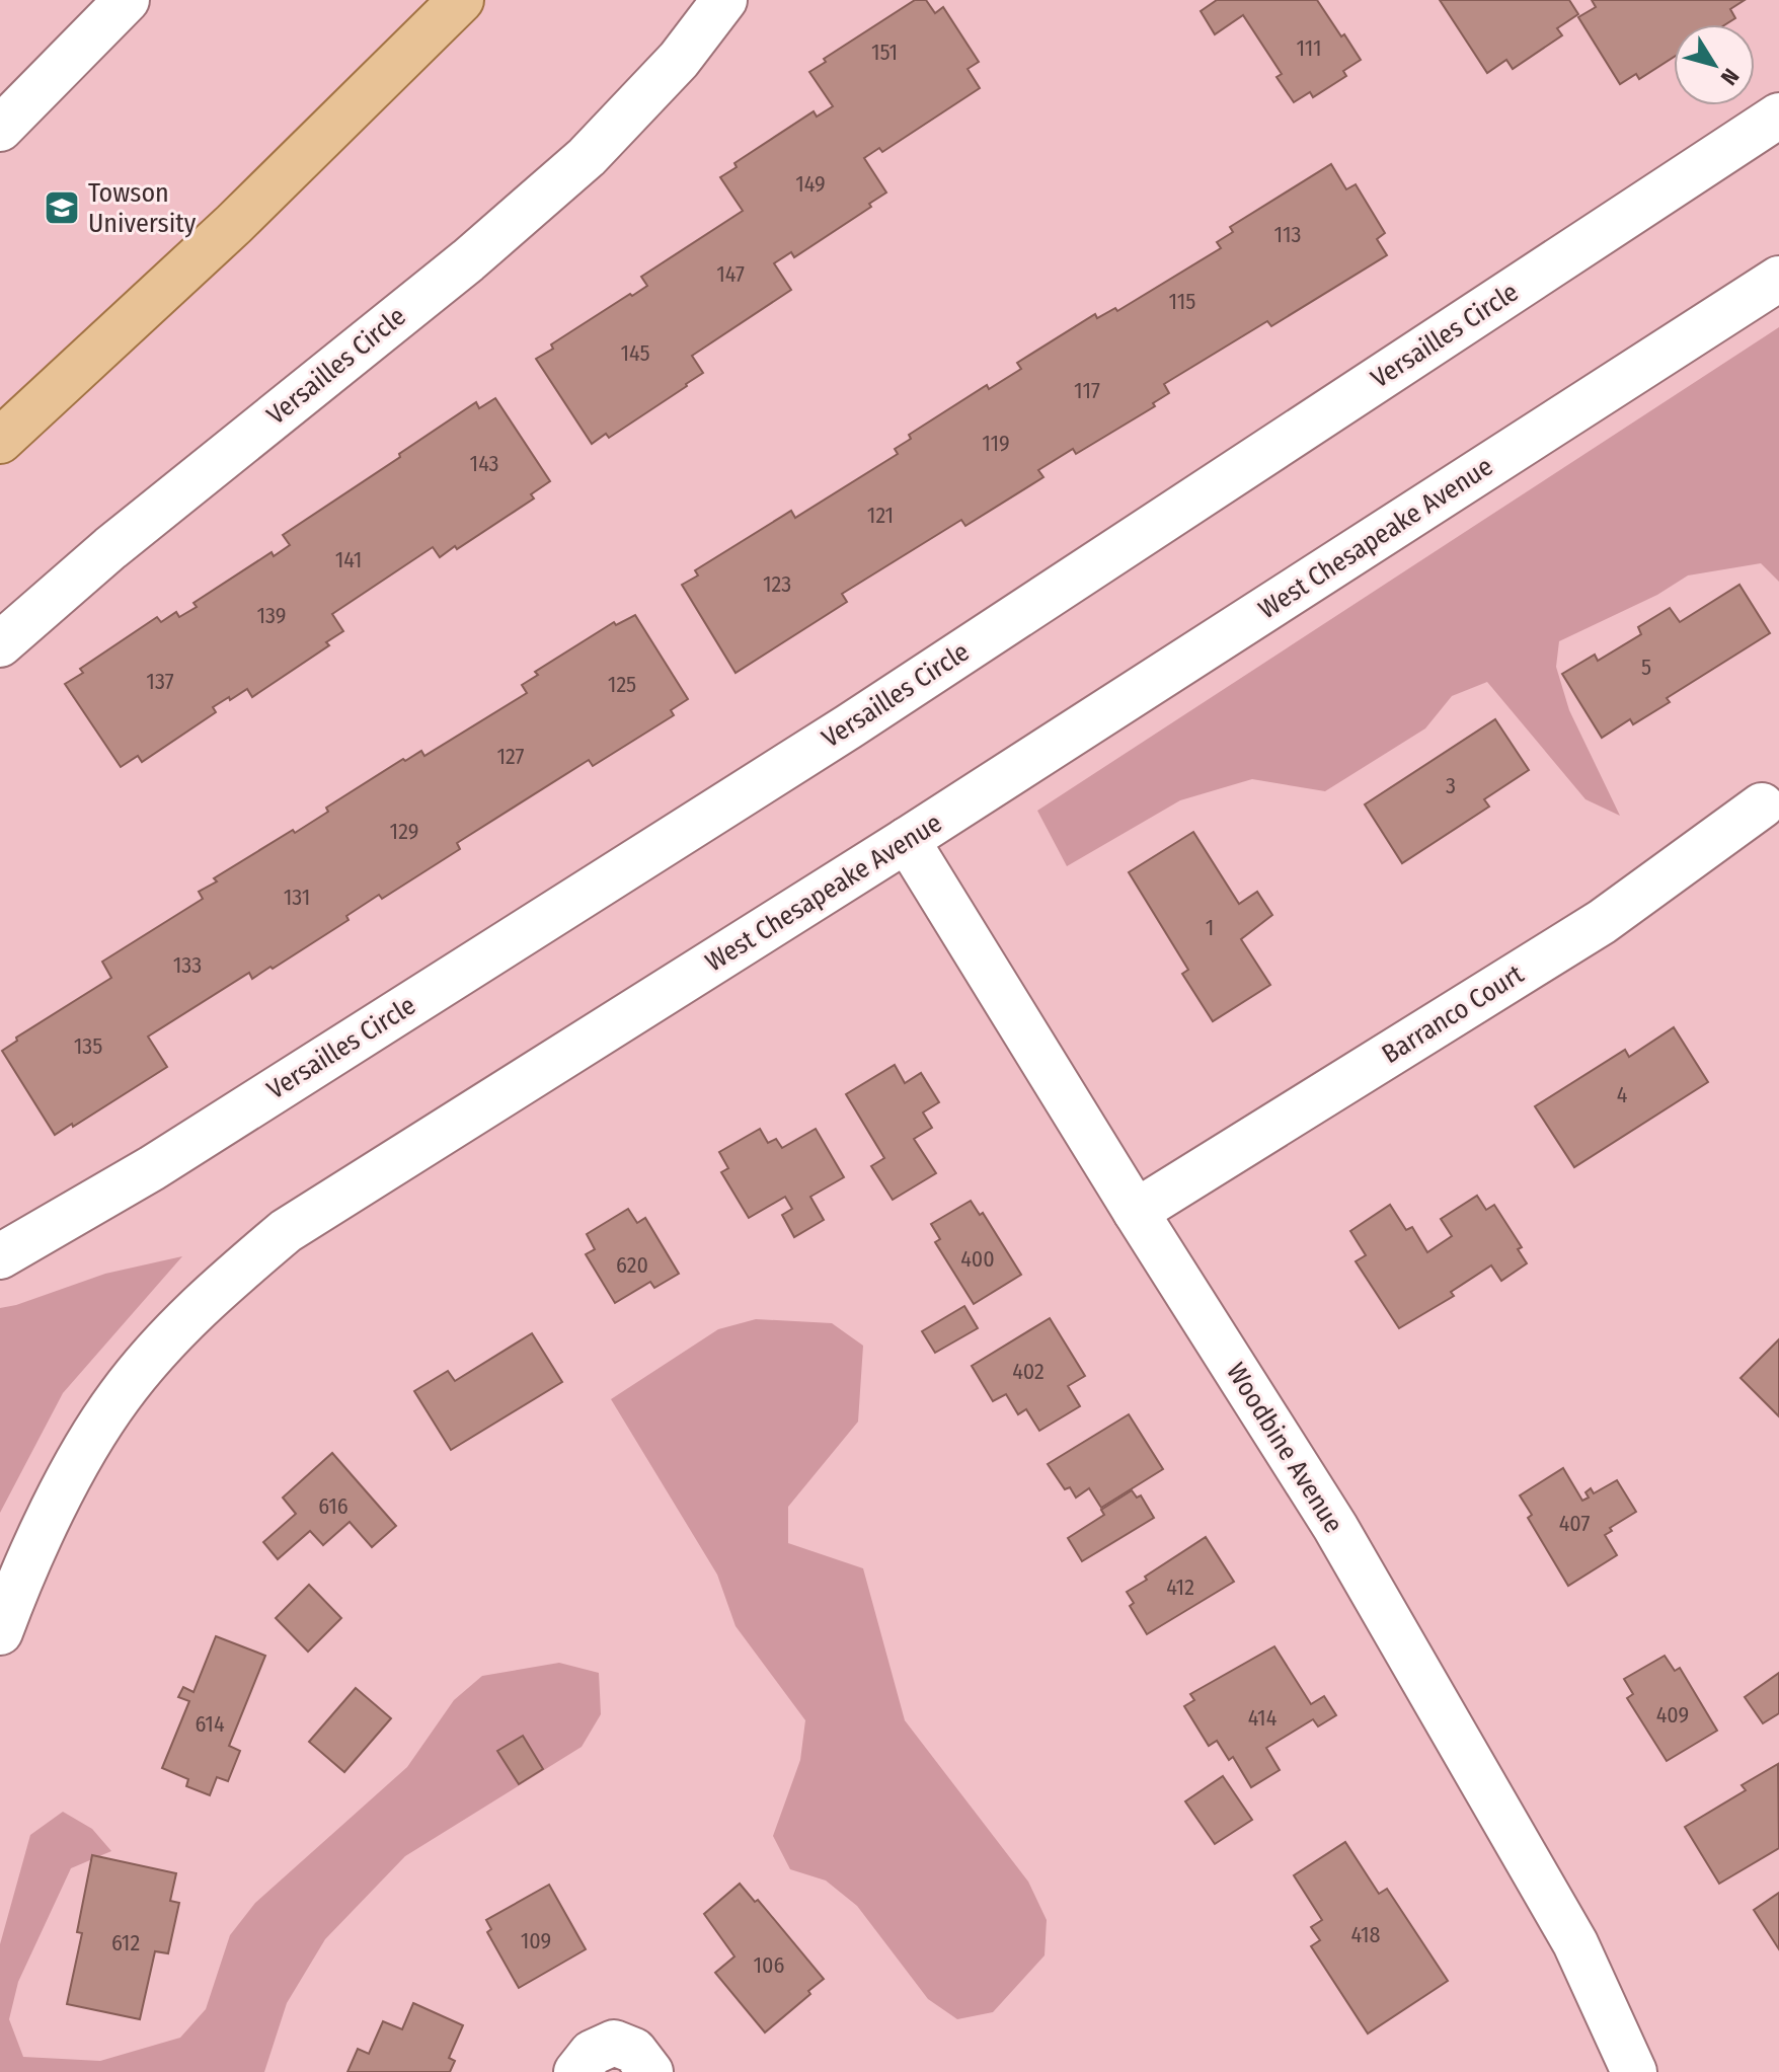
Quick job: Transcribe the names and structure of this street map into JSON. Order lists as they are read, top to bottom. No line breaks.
{"streets":{"street":["Versailles Circle","West Chesapeake Avenue","Barranco Court","Woodbine Avenue"]},"crossings":[["West Chesapeake Avenue","Woodbine Avenue"],["Barranco Court","Woodbine Avenue"]],"places":{"school or university":["Towson University"]},"house_numbers":["111","151","149","113","147","115","145","117","119","143","121","141","123","139","5","137","125","127","3","129","131","1","133","135","4","400","620","402","616","407","412","409","414","614","418","109","612","106"],"north":"bottom right"}
